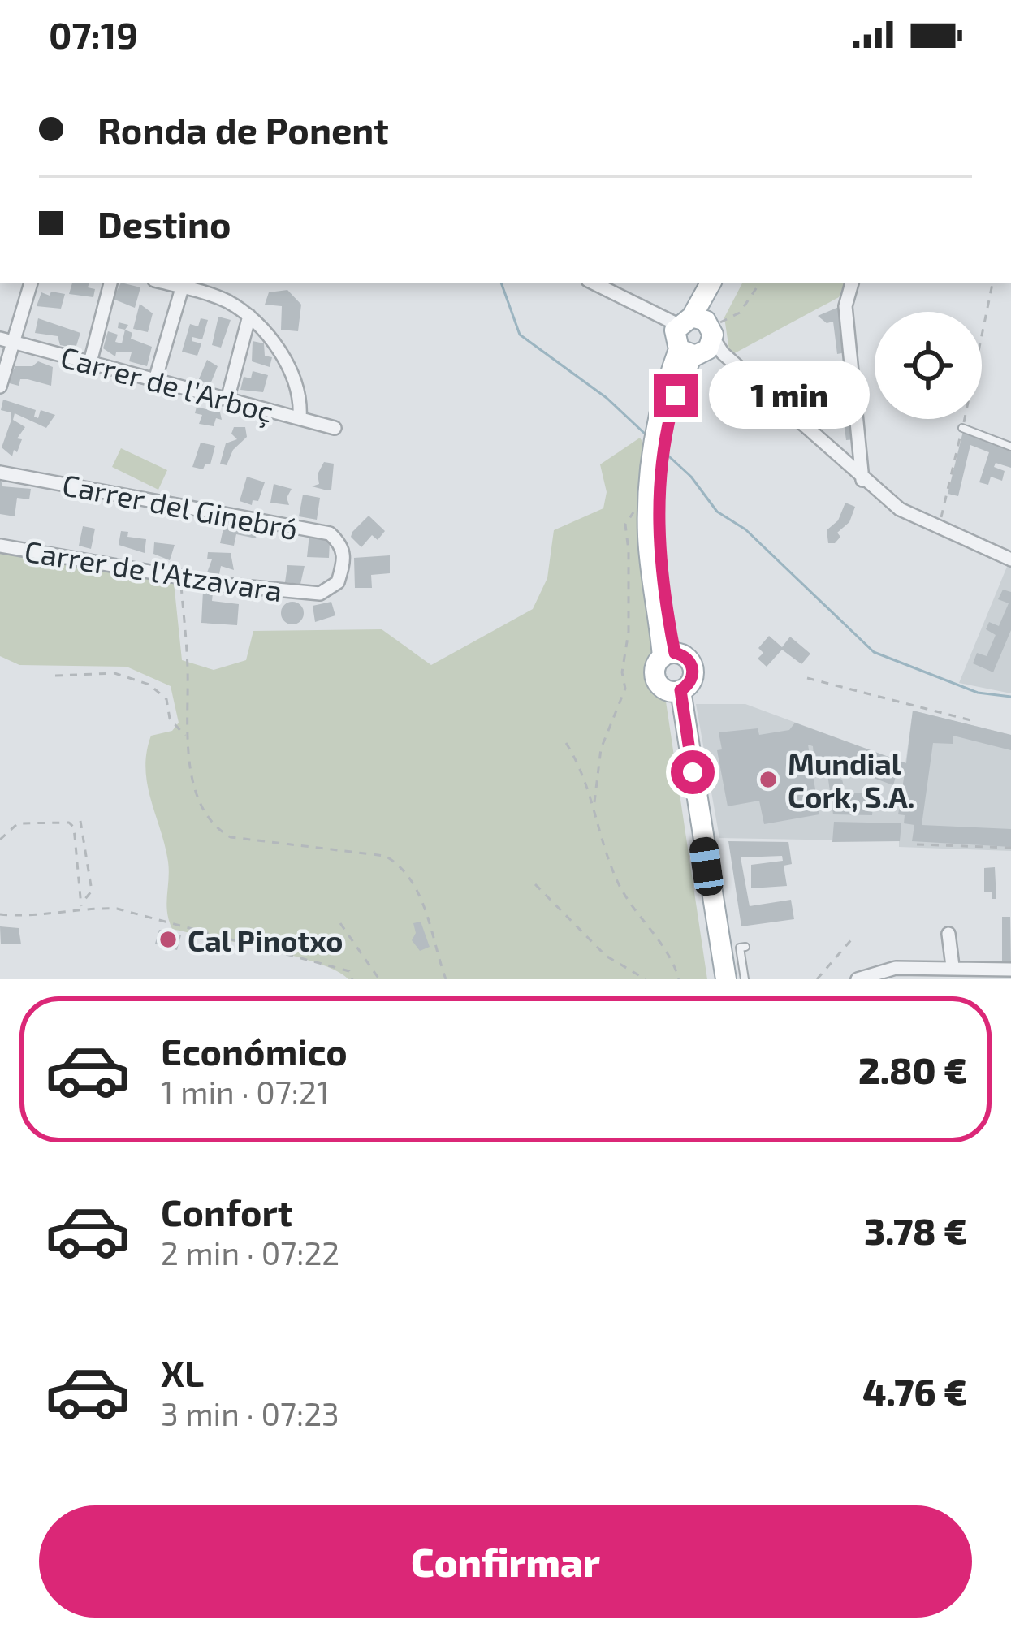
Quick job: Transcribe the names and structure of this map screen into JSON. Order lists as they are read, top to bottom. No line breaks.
{"streets":{"street":["Carrer de l'Arboç","Carrer del Ginebró","Carrer de l'Atzavara"]},"crossings":[["Carrer del Ginebró","Carrer de l'Atzavara"]],"places":["Mundial Cork, S.A.","Cal Pinotxo"],"page":{"status":"07:19","banner":["Ronda de Ponent","Destino"],"bubble":"1 min","list":[{"name":"Económico","note":"1 min · 07:21","value":"2.80 €"},{"name":"Confort","note":"2 min · 07:22","value":"3.78 €"},{"name":"XL","note":"3 min · 07:23","value":"4.76 €"}],"buttons":"Confirmar"}}
